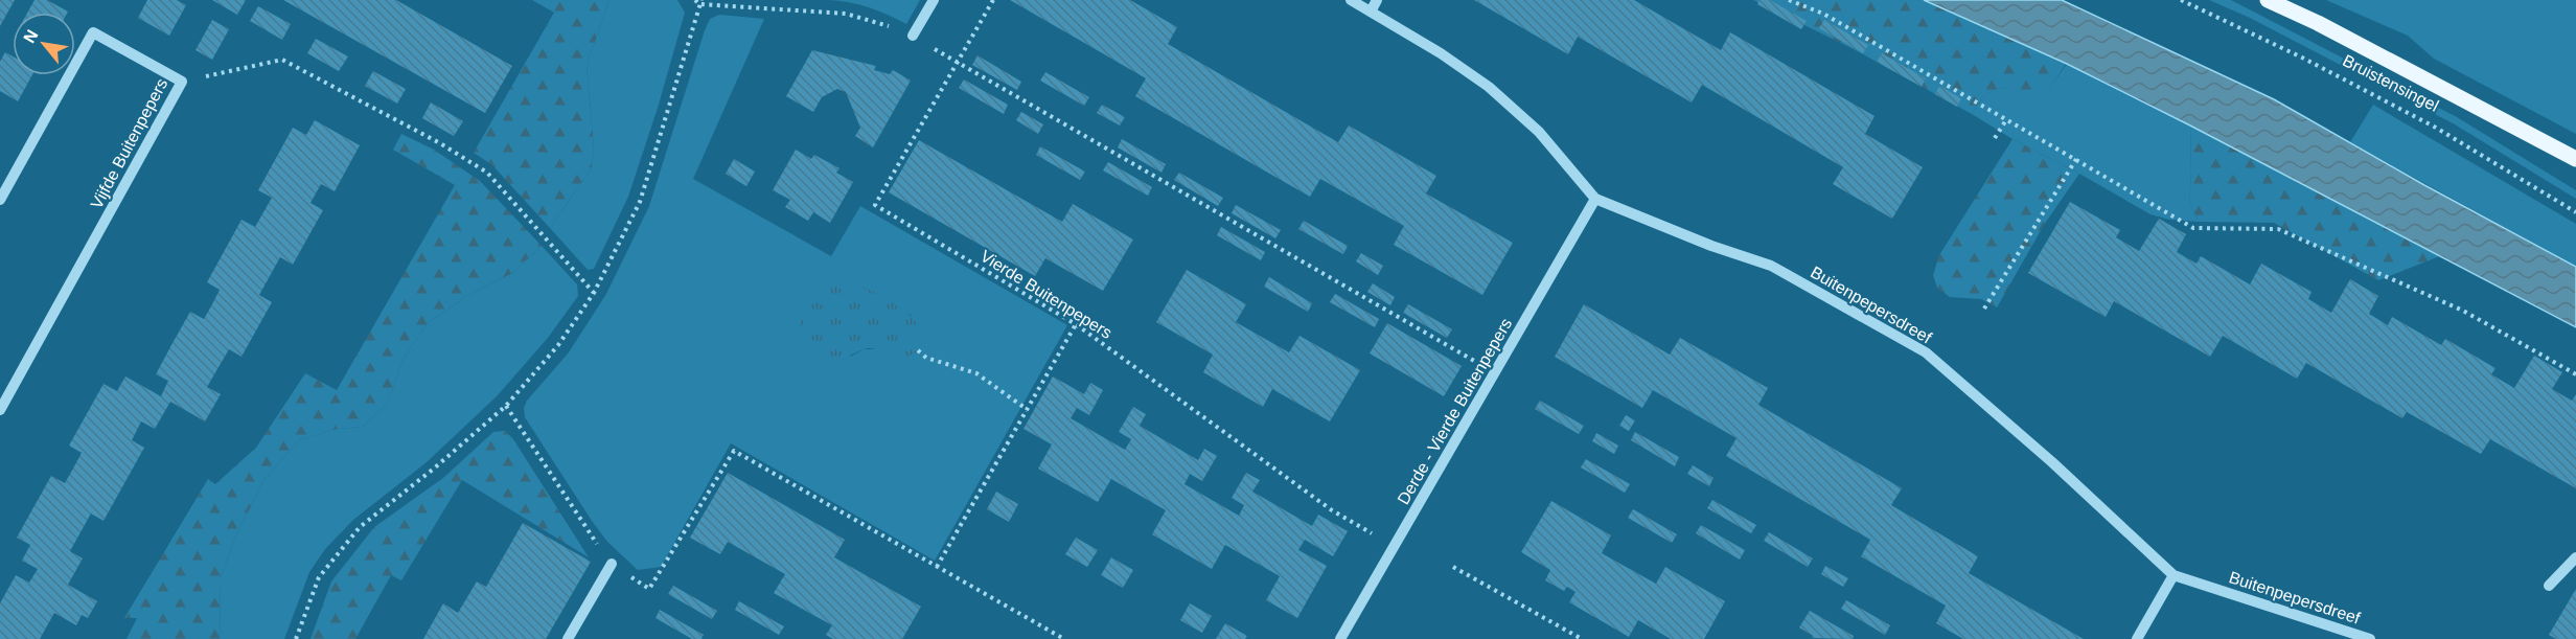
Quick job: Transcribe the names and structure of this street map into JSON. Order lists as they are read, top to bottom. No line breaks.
{"streets":{"main road":["Bruistensingel"],"street":["Vijfde Buitenpepers","Buitenpepersdreef","Derde - Vierde Buitenpepers"],"path":["Vierde Buitenpepers"]},"crossings":[["Vierde Buitenpepers","Derde - Vierde Buitenpepers"],["Buitenpepersdreef","Derde - Vierde Buitenpepers"]],"north":"top left"}
